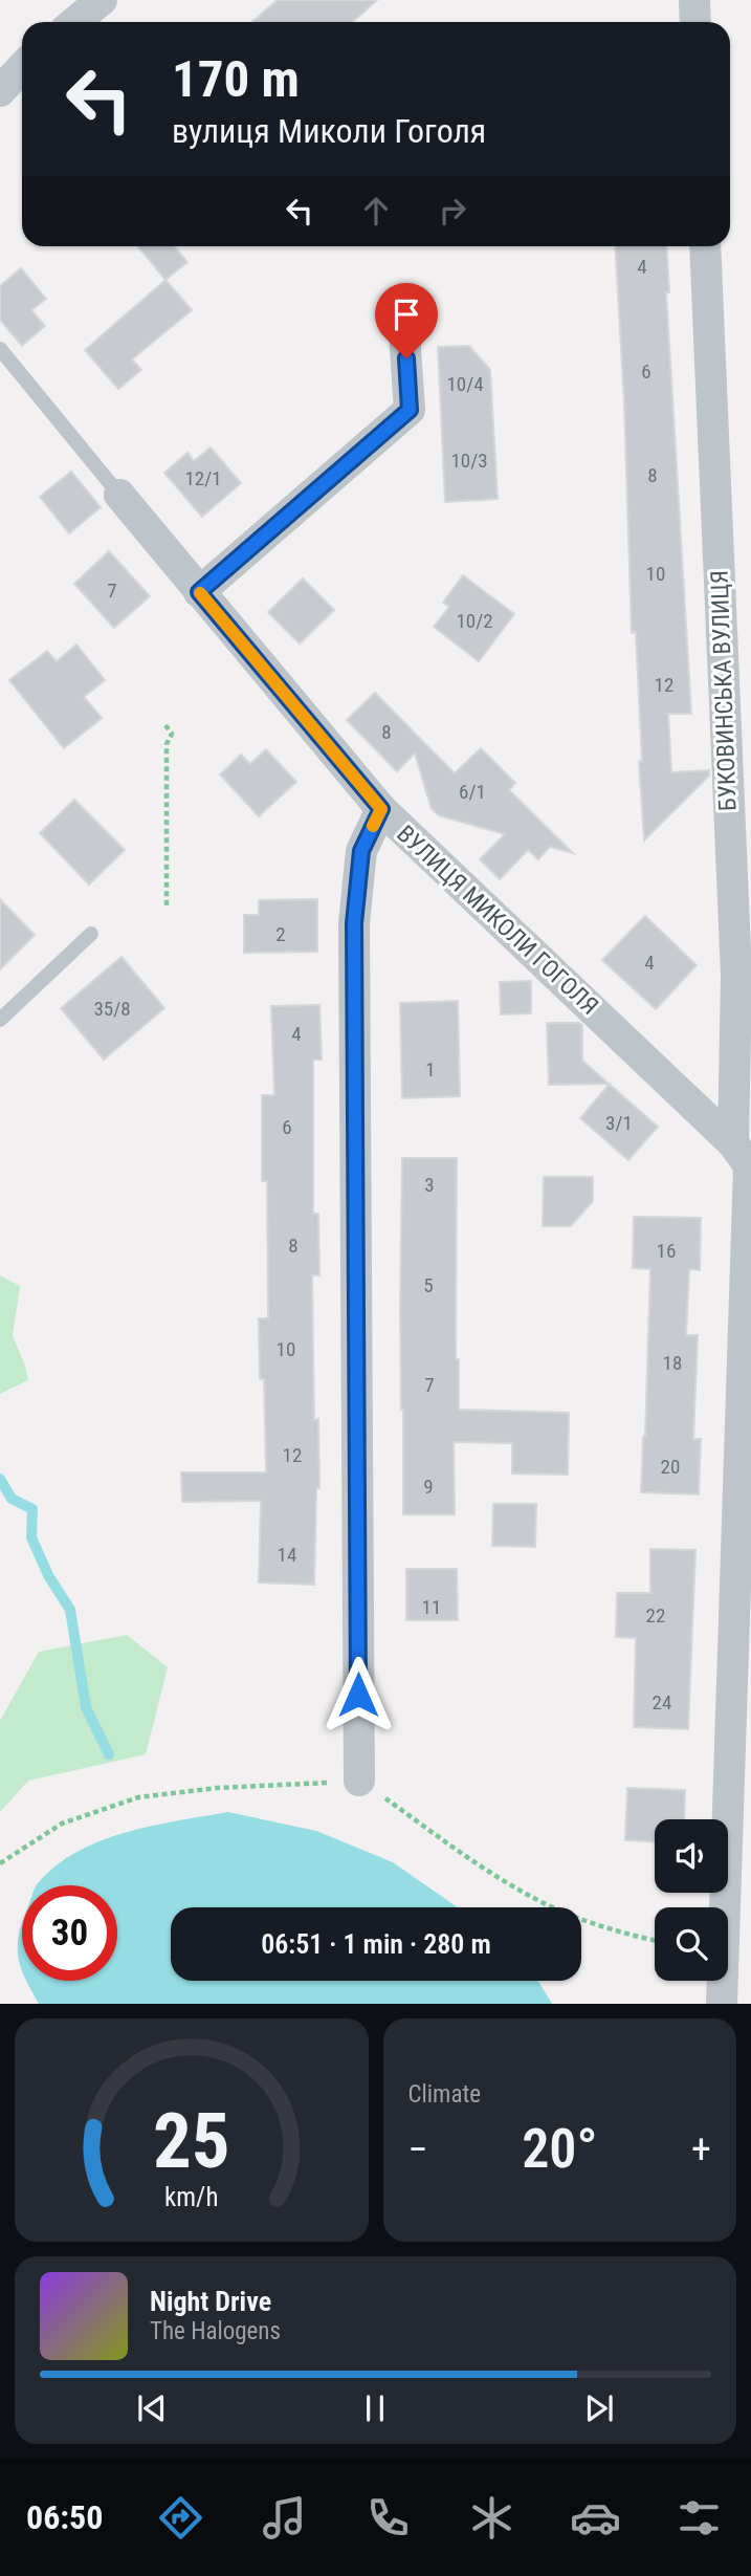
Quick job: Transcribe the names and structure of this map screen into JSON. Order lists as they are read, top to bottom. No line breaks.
{"streets":{"street":["БУКОВИНСЬКА ВУЛИЦЯ","ВУЛИЦЯ МИКОЛИ ГОГОЛЯ"]},"crossings":[["БУКОВИНСЬКА ВУЛИЦЯ","ВУЛИЦЯ МИКОЛИ ГОГОЛЯ"]],"house_numbers":["4","6","10/4","10/3","8","12/1","10","7","10/2","12","8","6/1","2","4","35/8","4","1","3/1","6","3","8","16","5","10","18","7","12","20","9","14","11","22","24"],"page":{"turn":["170 m","вулиця Миколи Гоголя"],"limit":"30","trip":"06:51 · 1 min · 280 m","tile":"Climate","heat":["−","20°","+"],"song":["Night Drive","The Halogens"],"tabs":"06:50","gauge":["25","km/h"]}}
